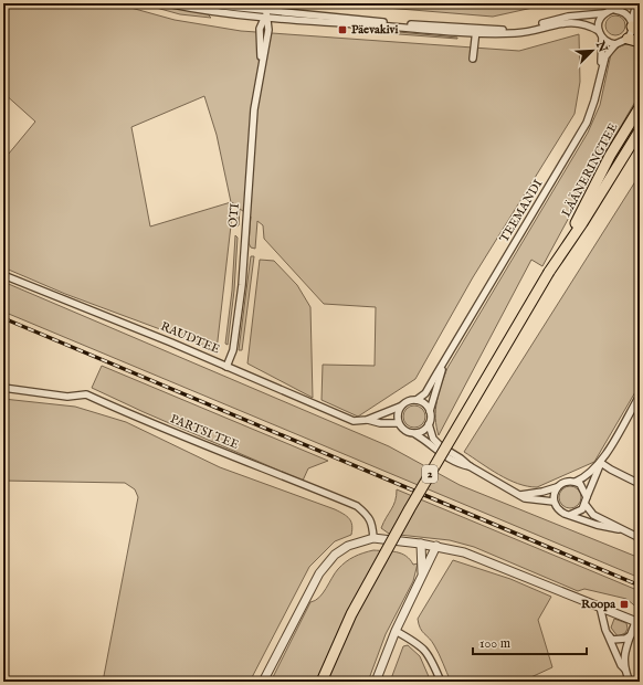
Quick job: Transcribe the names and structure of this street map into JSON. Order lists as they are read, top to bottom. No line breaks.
{"streets":{"highway":["LÄÄNERINGTEE","2"],"street":["TEEMANDI","OTI","RAUDTEE","PARTSI TEE"]},"crossings":[["TEEMANDI","RAUDTEE"],["OTI","RAUDTEE"]],"places":{"transit":["Päevakivi","Roopa"]},"scale_bar":"100 m","north":"top right"}
